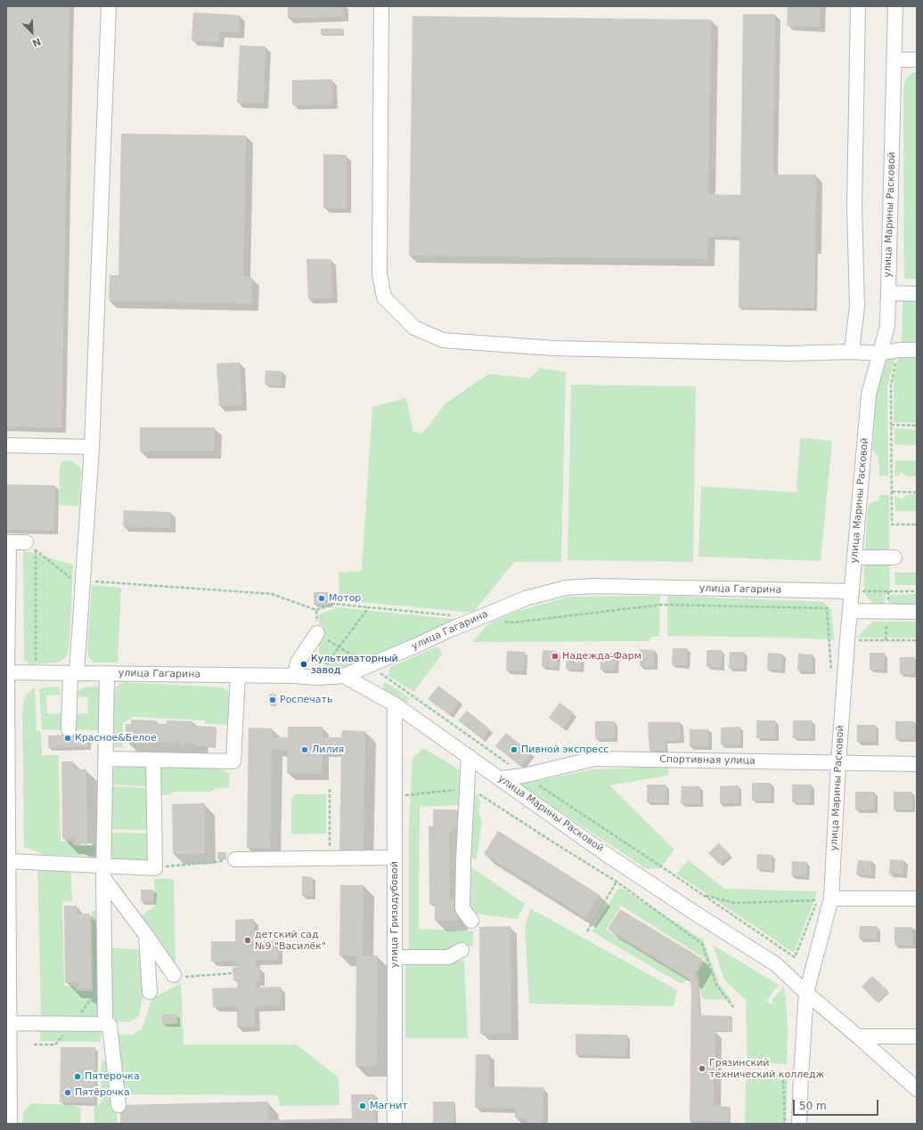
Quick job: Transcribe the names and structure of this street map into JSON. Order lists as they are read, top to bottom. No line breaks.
{"streets":{"street":["улица Марины Расковой","улица Гагарина","Спортивная улица","улица Гризодубовой"]},"crossings":[["улица Марины Расковой","улица Гагарина"],["улица Марины Расковой","Спортивная улица"],["улица Марины Расковой","улица Гризодубовой"]],"places":["Мотор","Надежда-Фарм","Культиваторный завод","Роспечать","Красное&Белое","Лилия","Пивной экспресс","детский сад №9 \"Василёк\"","Грязинский технический колледж","Пятерочка","Пятёрочка","Магнит"],"scale_bar":"50 m","north":"bottom right"}
